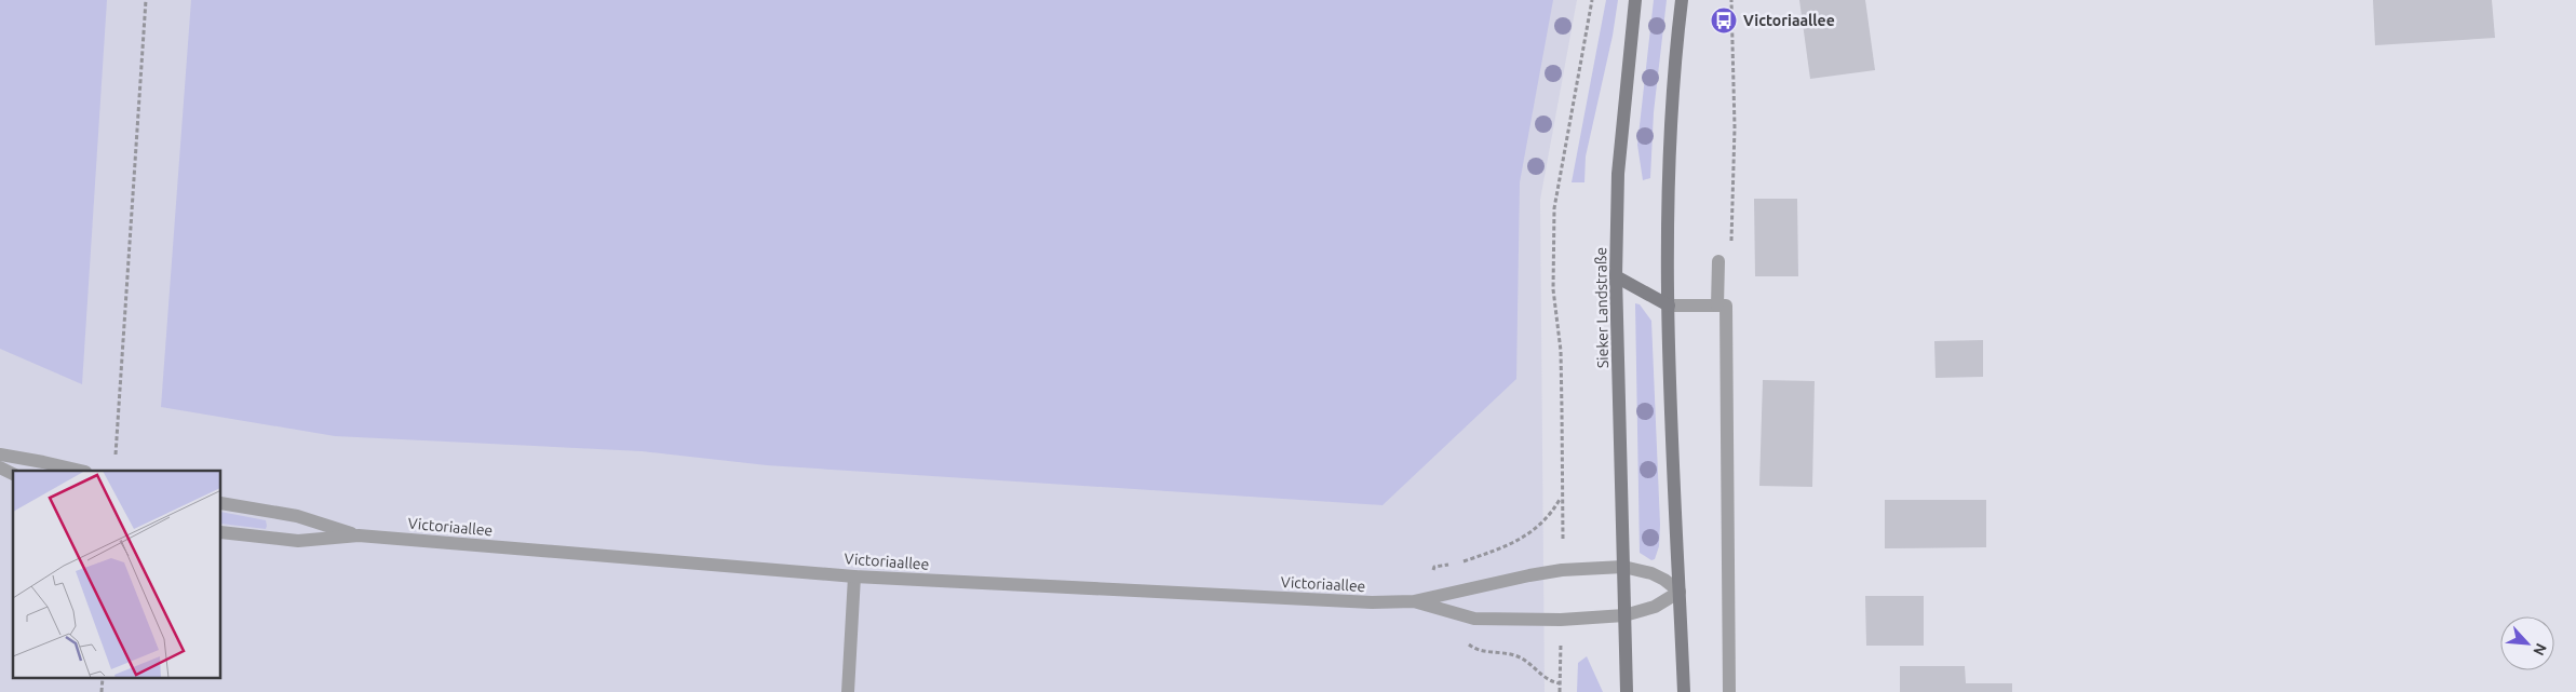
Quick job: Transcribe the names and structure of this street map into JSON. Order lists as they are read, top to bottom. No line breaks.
{"streets":{"main road":["Sieker Landstraße"],"street":["Victoriaallee"]},"crossings":[["Sieker Landstraße","Victoriaallee"]],"places":{"bus stop":["Victoriaallee"]},"north":"bottom right"}
